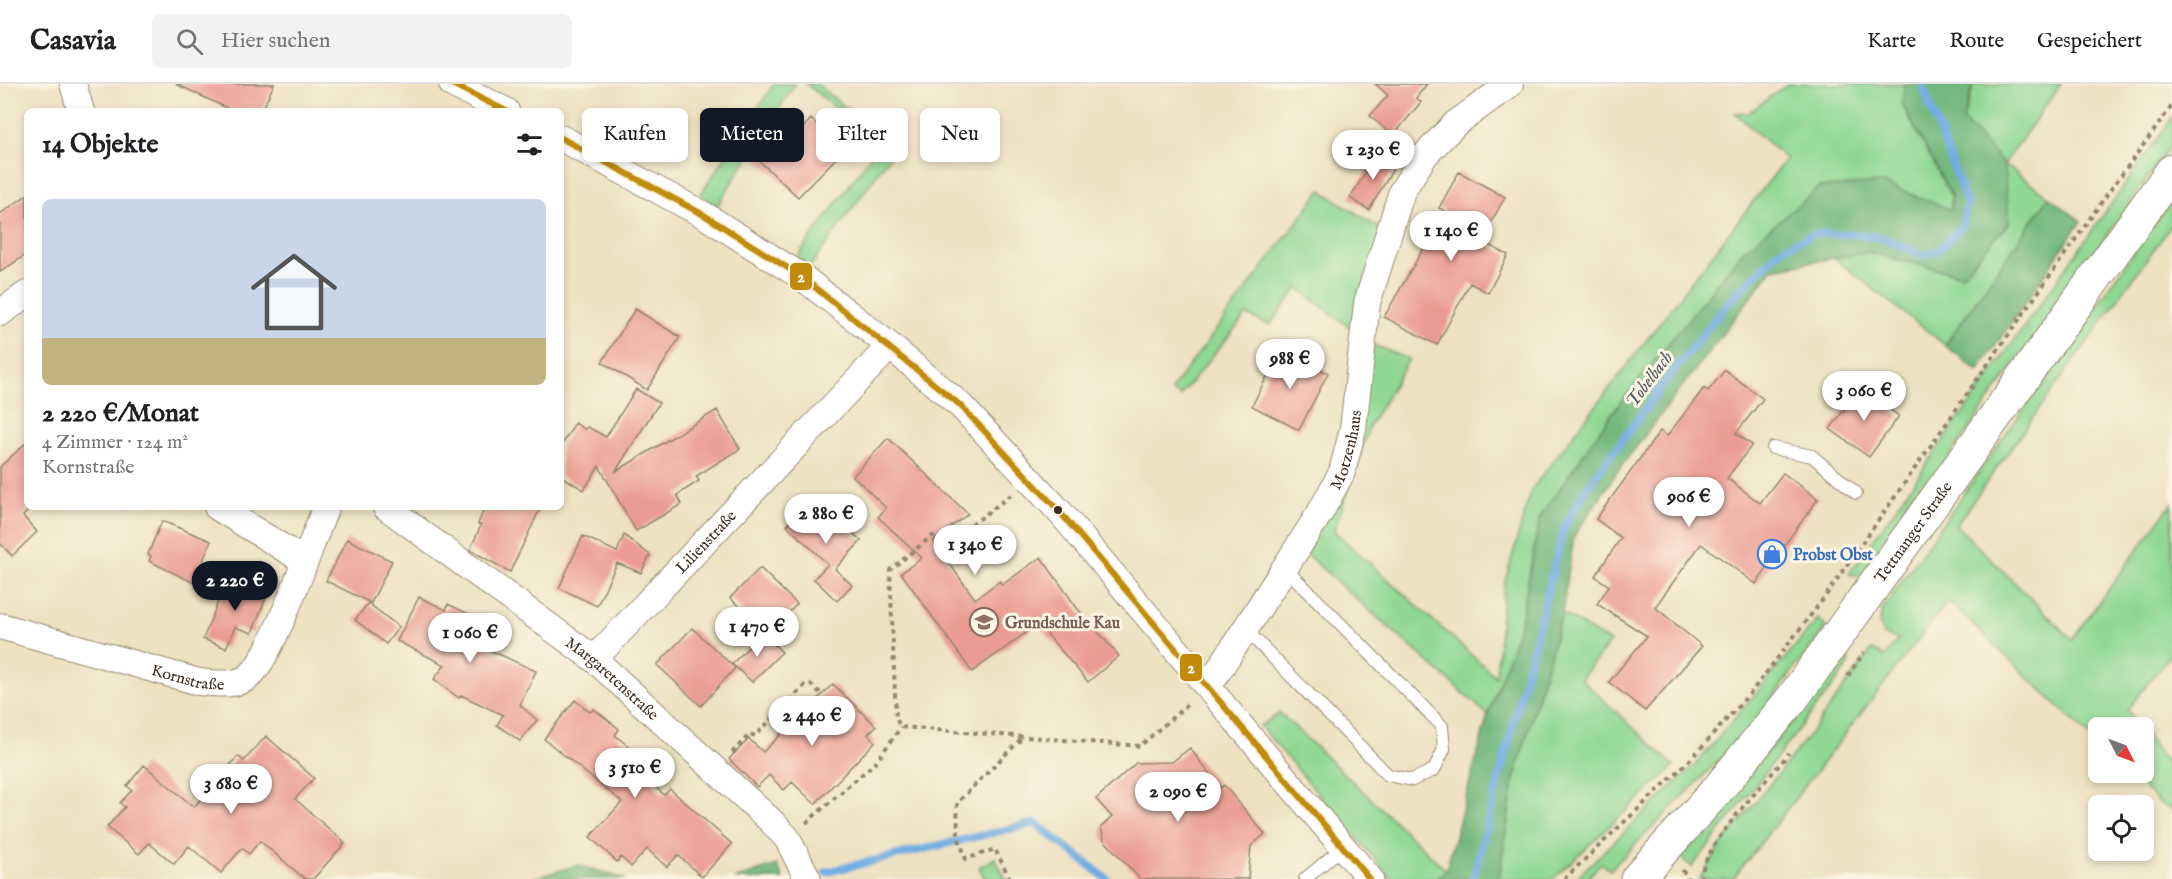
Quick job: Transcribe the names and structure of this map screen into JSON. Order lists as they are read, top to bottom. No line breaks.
{"streets":{"main road":["Tettnanger Straße"],"street":["Motzenhaus","Lilienstraße","Kornstraße","Margaretenstraße"]},"crossings":[["Lilienstraße","Margaretenstraße"]],"water":["Tobelbach"],"places":{"shop":["Probst Obst"],"school or university":["Grundschule Kau"]},"lines":["transit line 2"],"north":"bottom right","page":{"header":"Casavia","search":"Hier suchen","nav":["Karte","Route","Gespeichert"],"chip":["Kaufen","Mieten","Filter","Neu"],"heading":"14 Objekte","price":["1 230 €","1 140 €","988 €","3 060 €","906 €","2 880 €","1 340 €","2 220 €","1 470 €","1 060 €","2 440 €","3 510 €","3 680 €","2 090 €"],"list":[{"name":"2 220 €/Monat","note":"4 Zimmer · 124 m² · Kornstraße"}]}}
